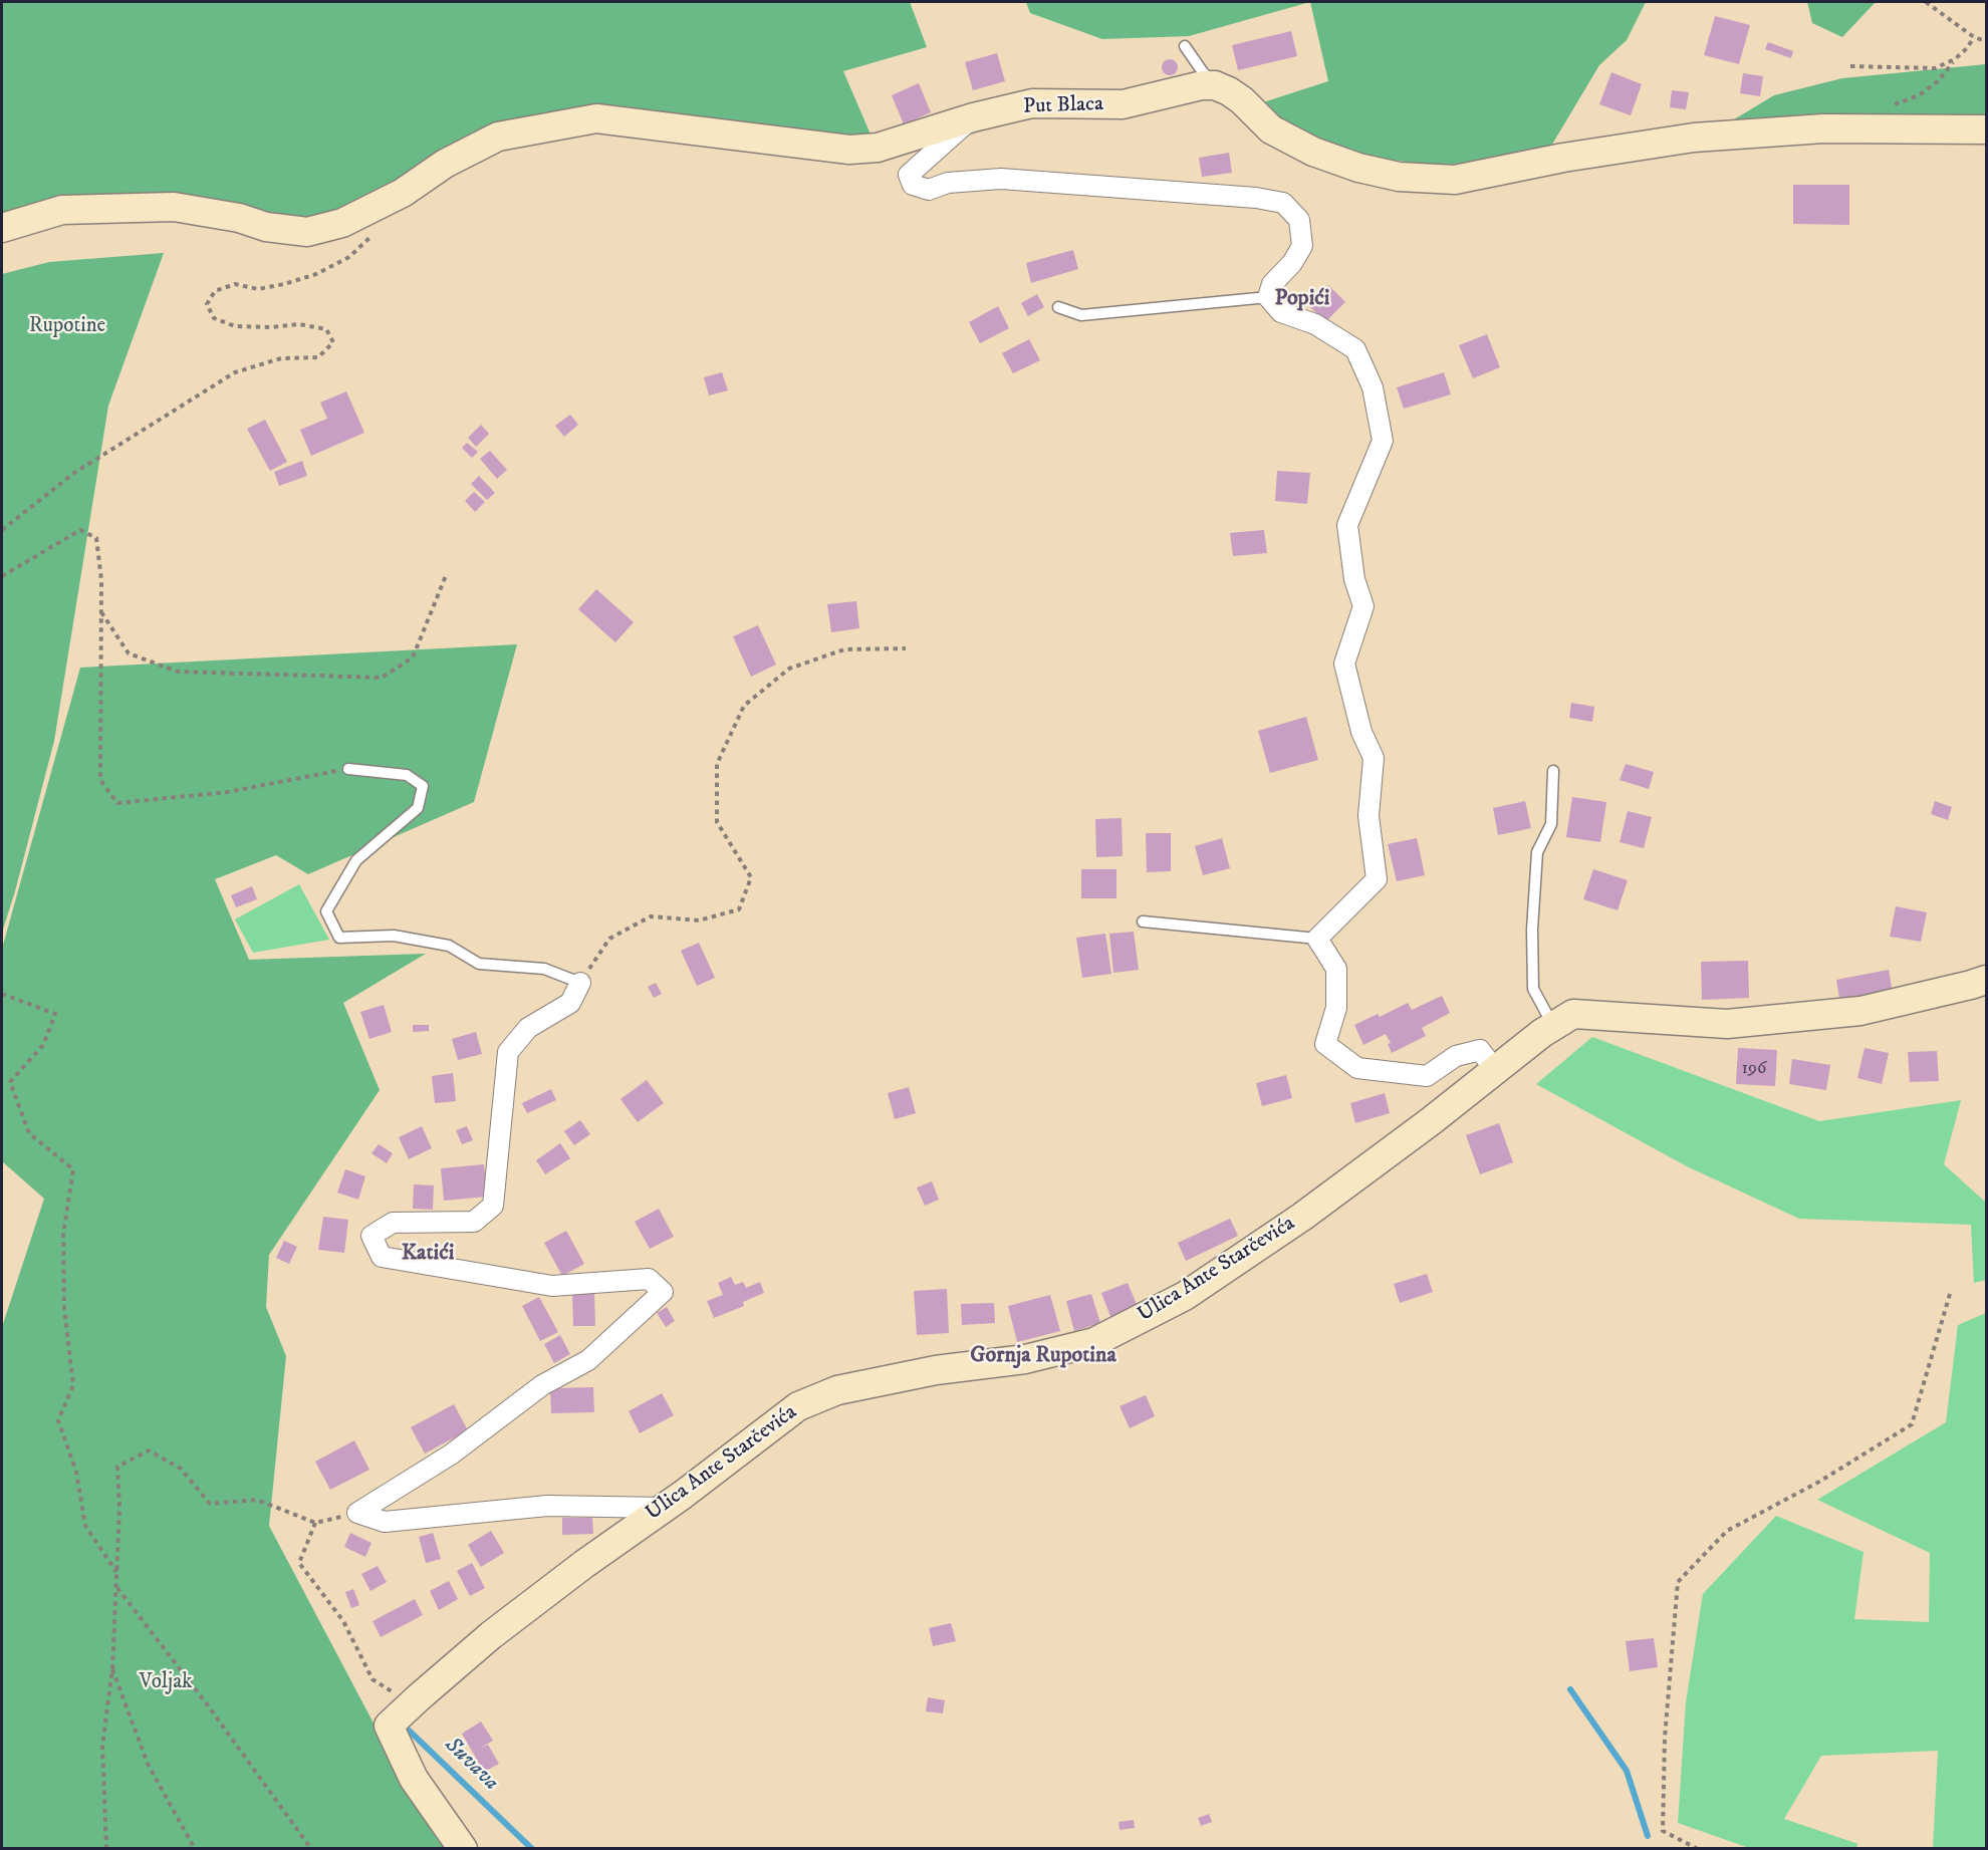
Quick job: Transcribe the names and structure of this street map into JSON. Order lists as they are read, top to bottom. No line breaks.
{"streets":{"street":["Put Blaca","Ulica Ante Starčevića"]},"districts":["Popići","Katići","Gornja Rupotina"],"water":["Suvava"],"parks":["Rupotine","Voljak"],"house_numbers":["196"]}
